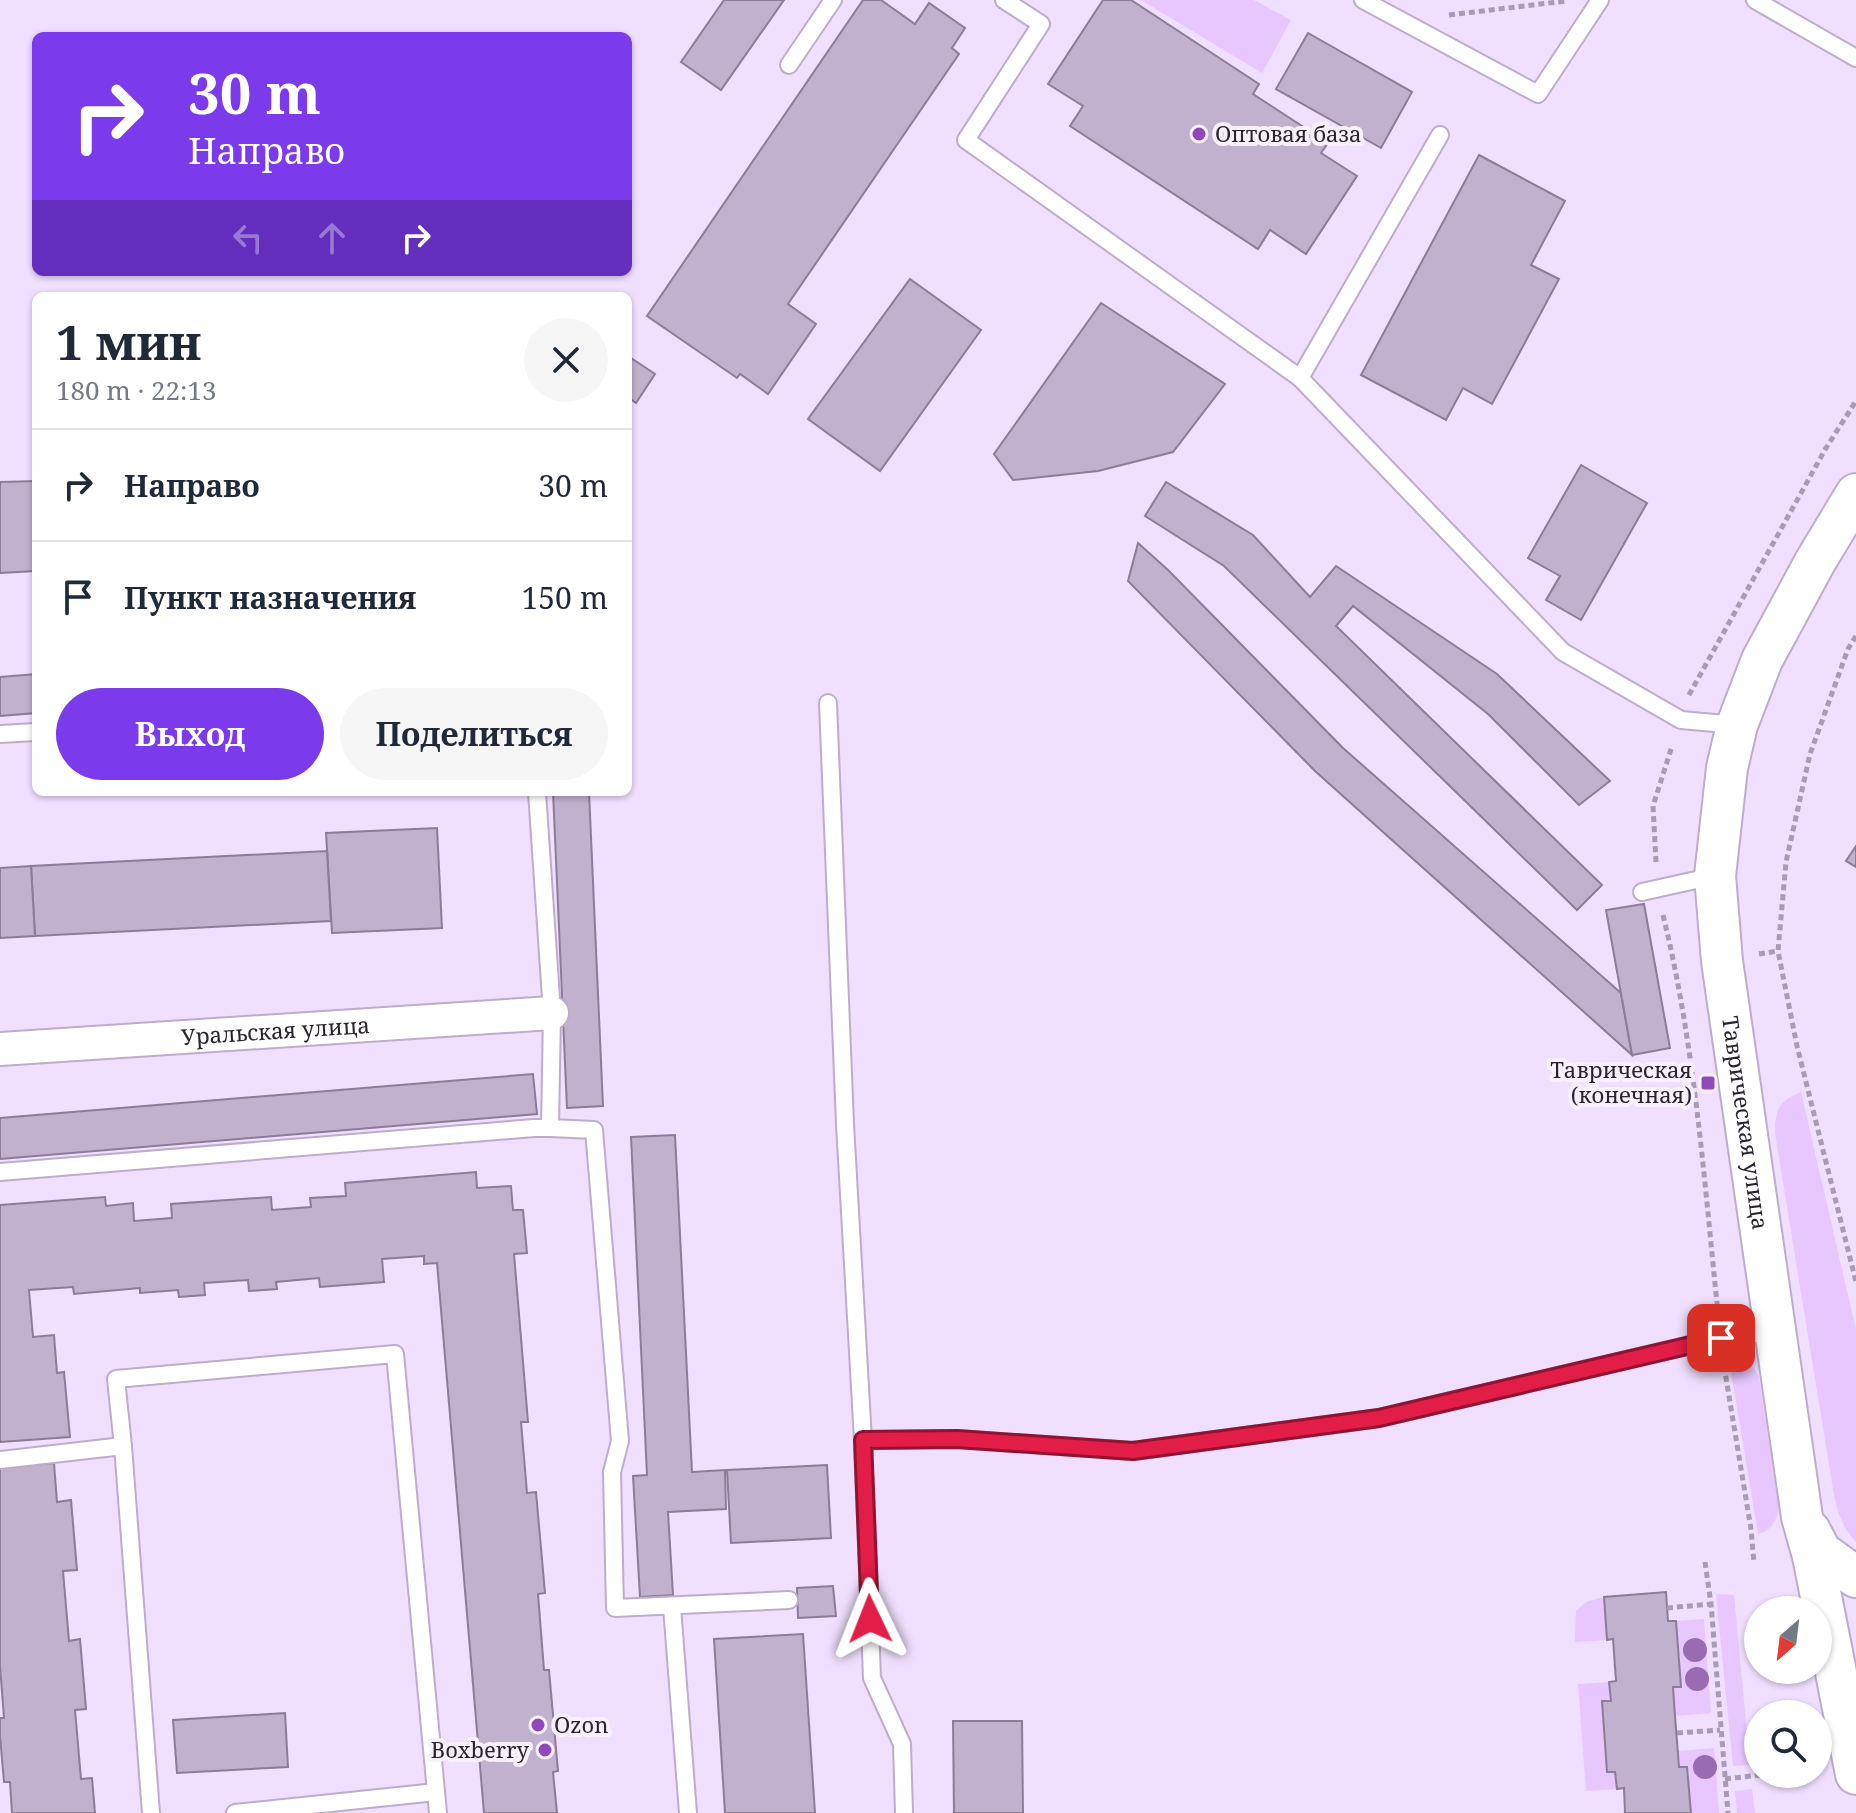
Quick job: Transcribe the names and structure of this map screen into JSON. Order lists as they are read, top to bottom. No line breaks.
{"streets":{"street":["Уральская улица","Таврическая улица"]},"places":{"other":["Оптовая база","Ozon","Boxberry"],"transit":["Таврическая (конечная)"]},"north":"bottom left","page":{"turn":["30 m","Направо"],"heading":["1 мин","180 m · 22:13"],"list":[{"name":"Направо","value":"30 m"},{"name":"Пункт назначения","value":"150 m"}],"buttons":["Выход","Поделиться"]}}
